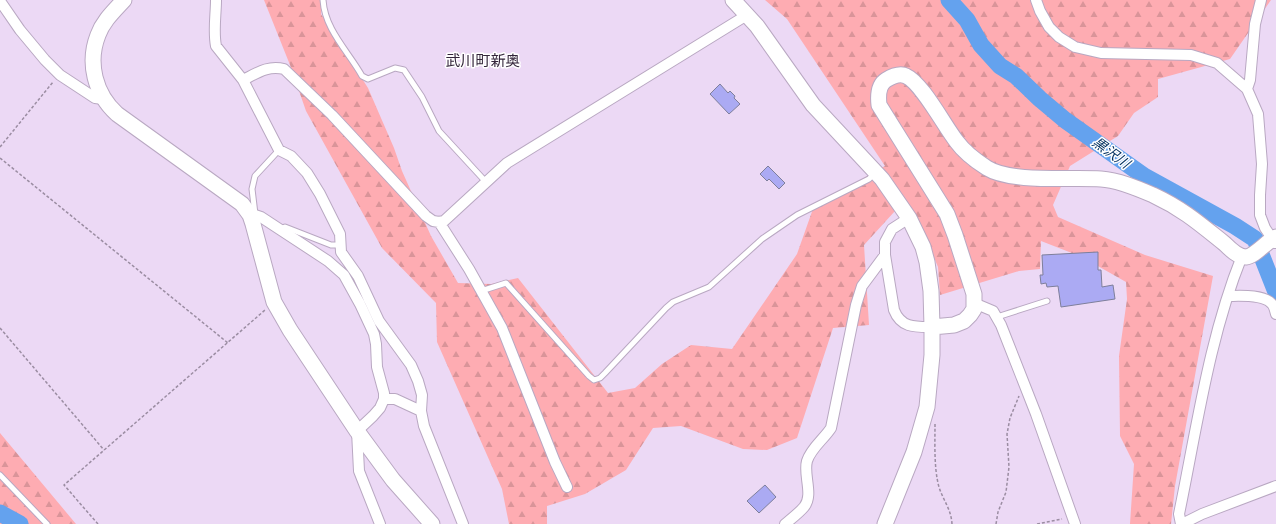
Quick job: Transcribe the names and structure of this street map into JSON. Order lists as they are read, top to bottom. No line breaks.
{"districts":["武川町新奥"],"water":["黒沢川"]}
